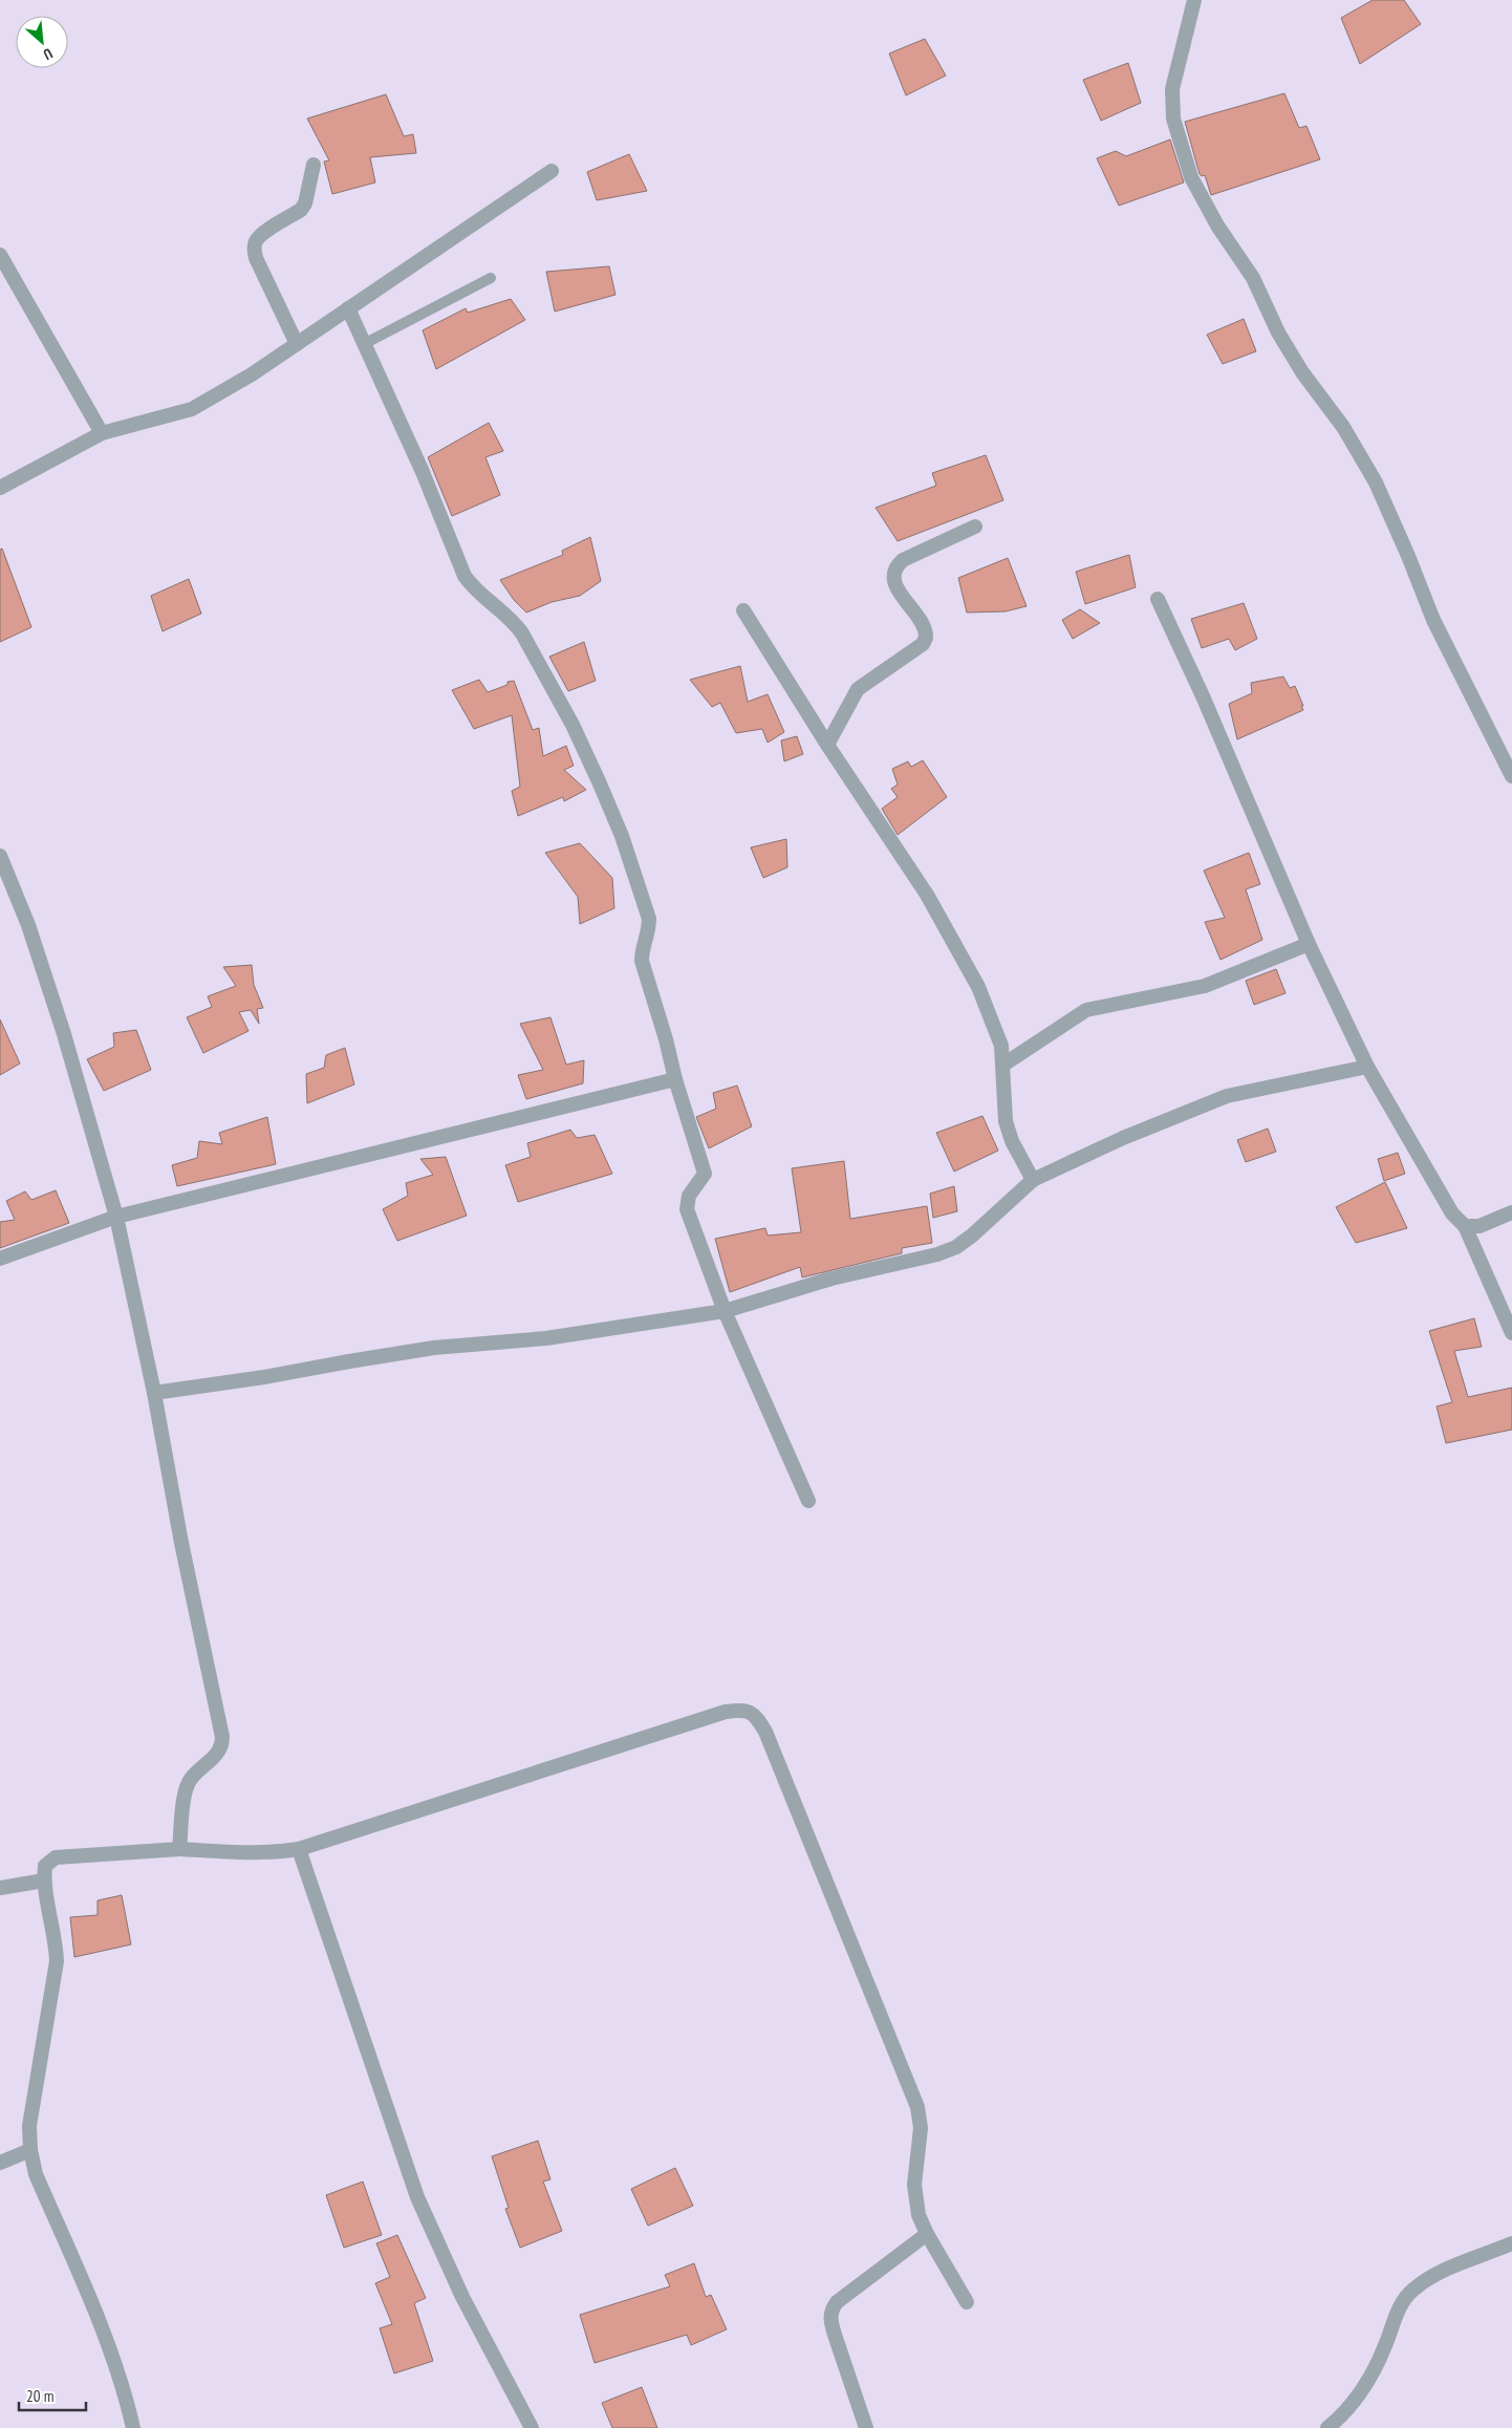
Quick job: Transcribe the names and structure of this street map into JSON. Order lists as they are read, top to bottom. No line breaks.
{"scale_bar":"20 m","north":"bottom right"}
